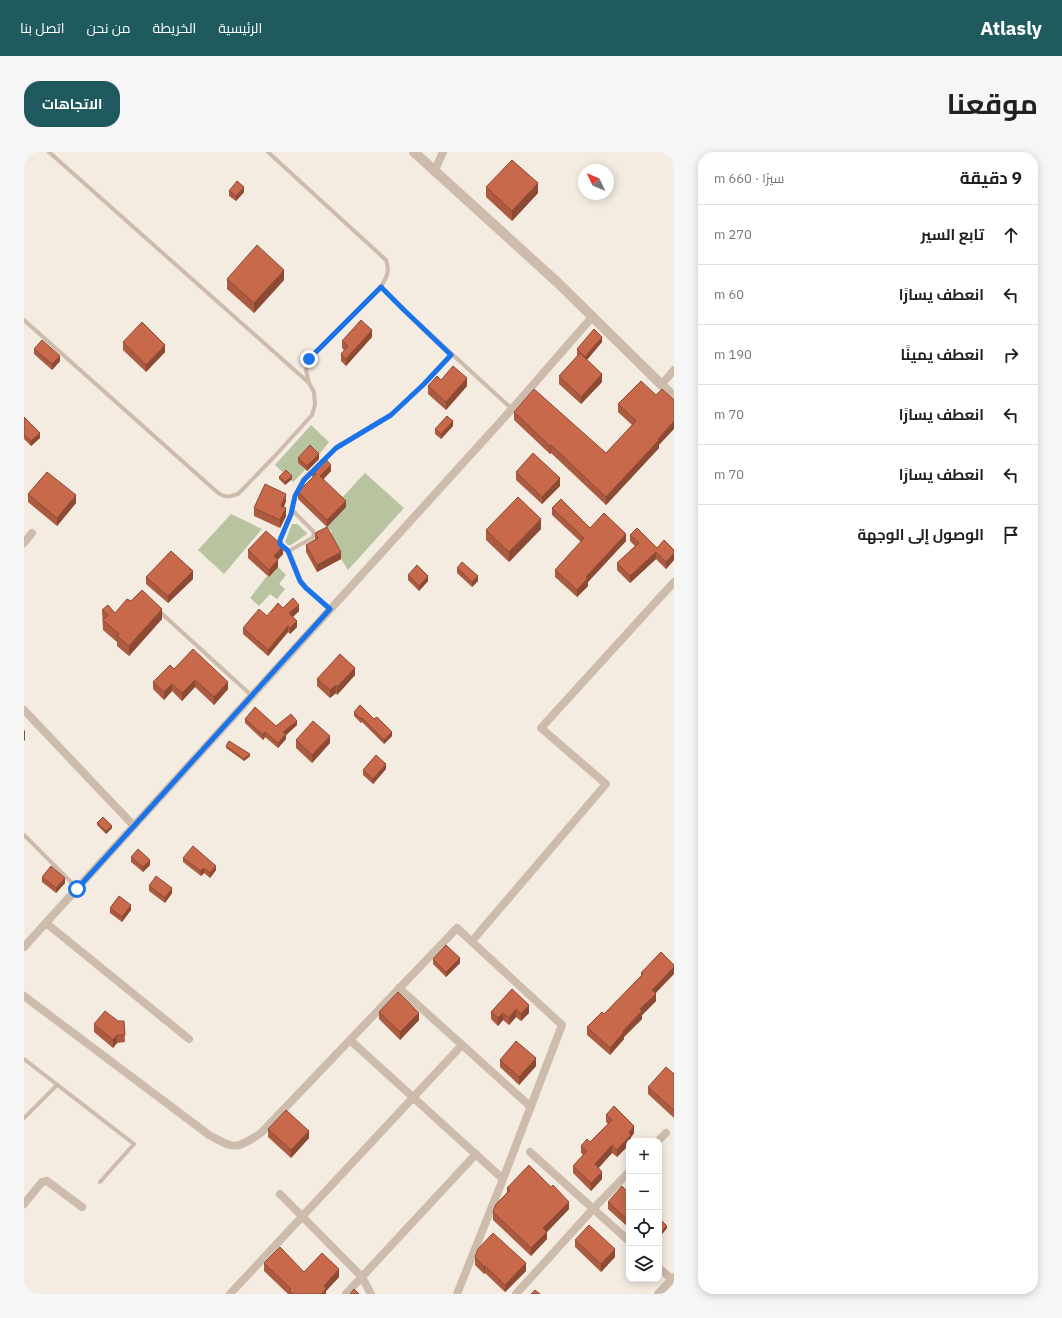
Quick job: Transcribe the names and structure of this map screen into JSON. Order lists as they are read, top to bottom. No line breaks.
{"north":"top left","page":{"header":"Atlasly","nav":["الرئيسية","الخريطة","من نحن","اتصل بنا"],"title":"موقعنا","buttons":"الاتجاهات","heading":["9 دقيقة","سيرًا · 660 m"],"list":[["تابع السير","270 m"],["انعطف يسارًا","60 m"],["انعطف يمينًا","190 m"],["انعطف يسارًا","70 m"],["انعطف يسارًا","70 m"],"الوصول إلى الوجهة"],"map_buttons":["+","−"]}}
